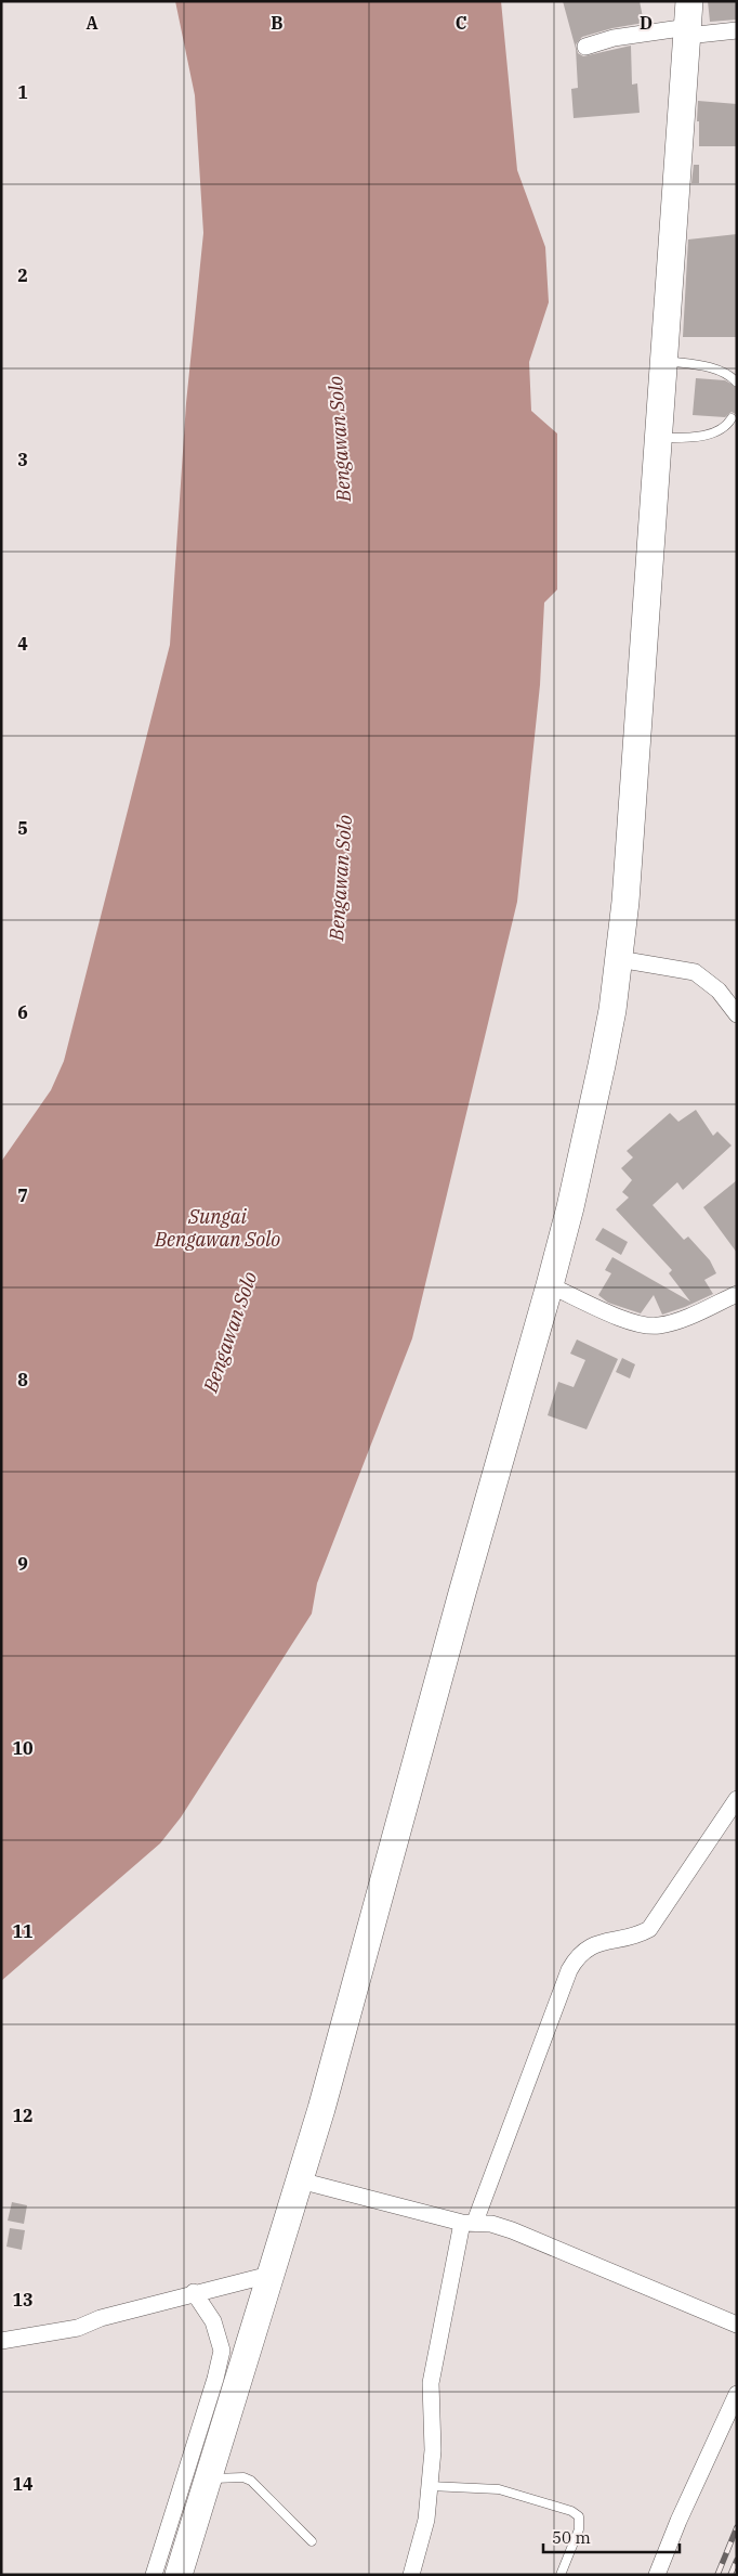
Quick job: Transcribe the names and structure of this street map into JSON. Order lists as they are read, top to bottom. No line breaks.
{"water":["Bengawan Solo","Sungai Bengawan Solo"],"scale_bar":"50 m","grid":{"columns":["A","B","C","D"],"rows":["1","2","3","4","5","6","7","8","9","10","11","12","13","14"]}}
